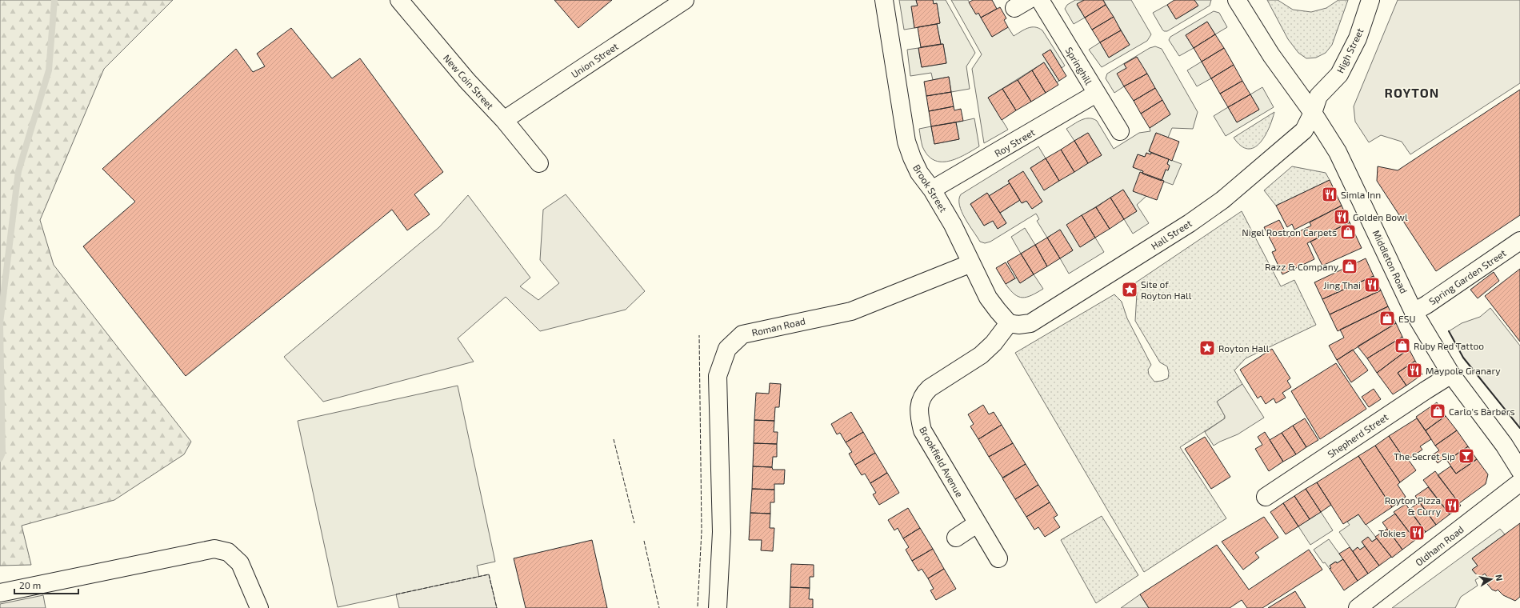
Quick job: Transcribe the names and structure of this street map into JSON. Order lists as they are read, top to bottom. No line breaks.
{"streets":{"street":["High Street","Union Street","Springhill","New Coin Street","Roy Street","Brook Street","Hall Street","Middleton Road","Spring Garden Street","Roman Road","Shepherd Street","Brookfield Avenue","Oldham Road"]},"crossings":[["High Street","Hall Street"],["High Street","Middleton Road"],["Union Street","New Coin Street"],["Springhill","Roy Street"],["Roy Street","Brook Street"],["Brook Street","Hall Street"],["Brook Street","Roman Road"],["Brook Street","Brookfield Avenue"],["Hall Street","Middleton Road"],["Hall Street","Brookfield Avenue"],["Middleton Road","Spring Garden Street"],["Middleton Road","Shepherd Street"]],"districts":["ROYTON"],"places":{"restaurant":["Simla Inn","Golden Bowl","Jing Thai","Maypole Granary","Royton Pizza & Curry","Tokies"],"shop":["Nigel Rostron Carpets","Razz & Company","ESU","Ruby Red Tattoo","Carlo's Barbers"],"place":["Site of Royton Hall","Royton Hall"],"bar":["The Secret Sip"]},"scale_bar":"20 m","north":"right"}
